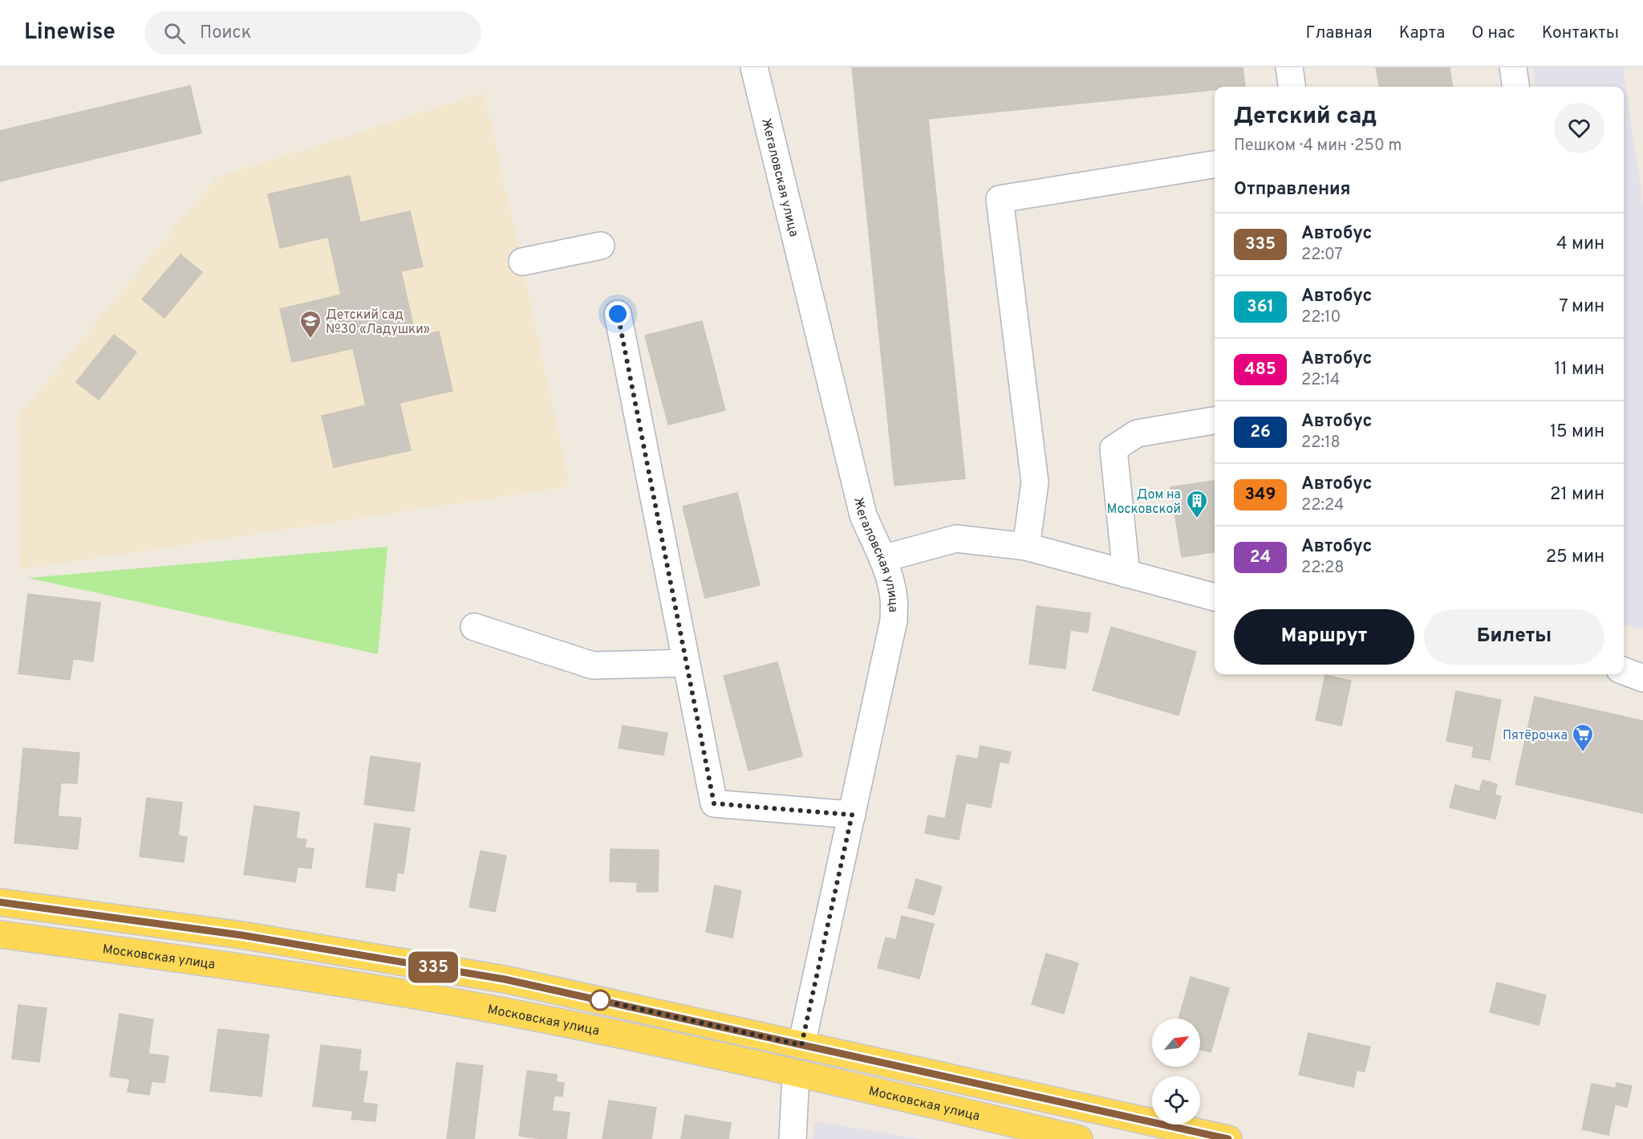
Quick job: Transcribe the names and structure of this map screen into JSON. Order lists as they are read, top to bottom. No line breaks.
{"streets":{"main road":["Московская улица"],"street":["Жегаловская улица"]},"places":{"school or university":["Детский сад №30 «Ладушки»"],"building":["Дом на Московской"],"supermarket":["Пятёрочка"]},"lines":["bus line 335"],"north":"top right","page":{"header":"Linewise","search":"Поиск","nav":["Главная","Карта","О нас","Контакты"],"on_map":"335","heading":[["Детский сад","Пешком · 4 мин · 250 m"],"Отправления"],"list":[{"mark":"335","name":"Автобус","note":"22:07","value":"4 мин"},{"mark":"361","name":"Автобус","note":"22:10","value":"7 мин"},{"mark":"485","name":"Автобус","note":"22:14","value":"11 мин"},{"mark":"26","name":"Автобус","note":"22:18","value":"15 мин"},{"mark":"349","name":"Автобус","note":"22:24","value":"21 мин"},{"mark":"24","name":"Автобус","note":"22:28","value":"25 мин"}],"buttons":["Маршрут","Билеты"]}}
